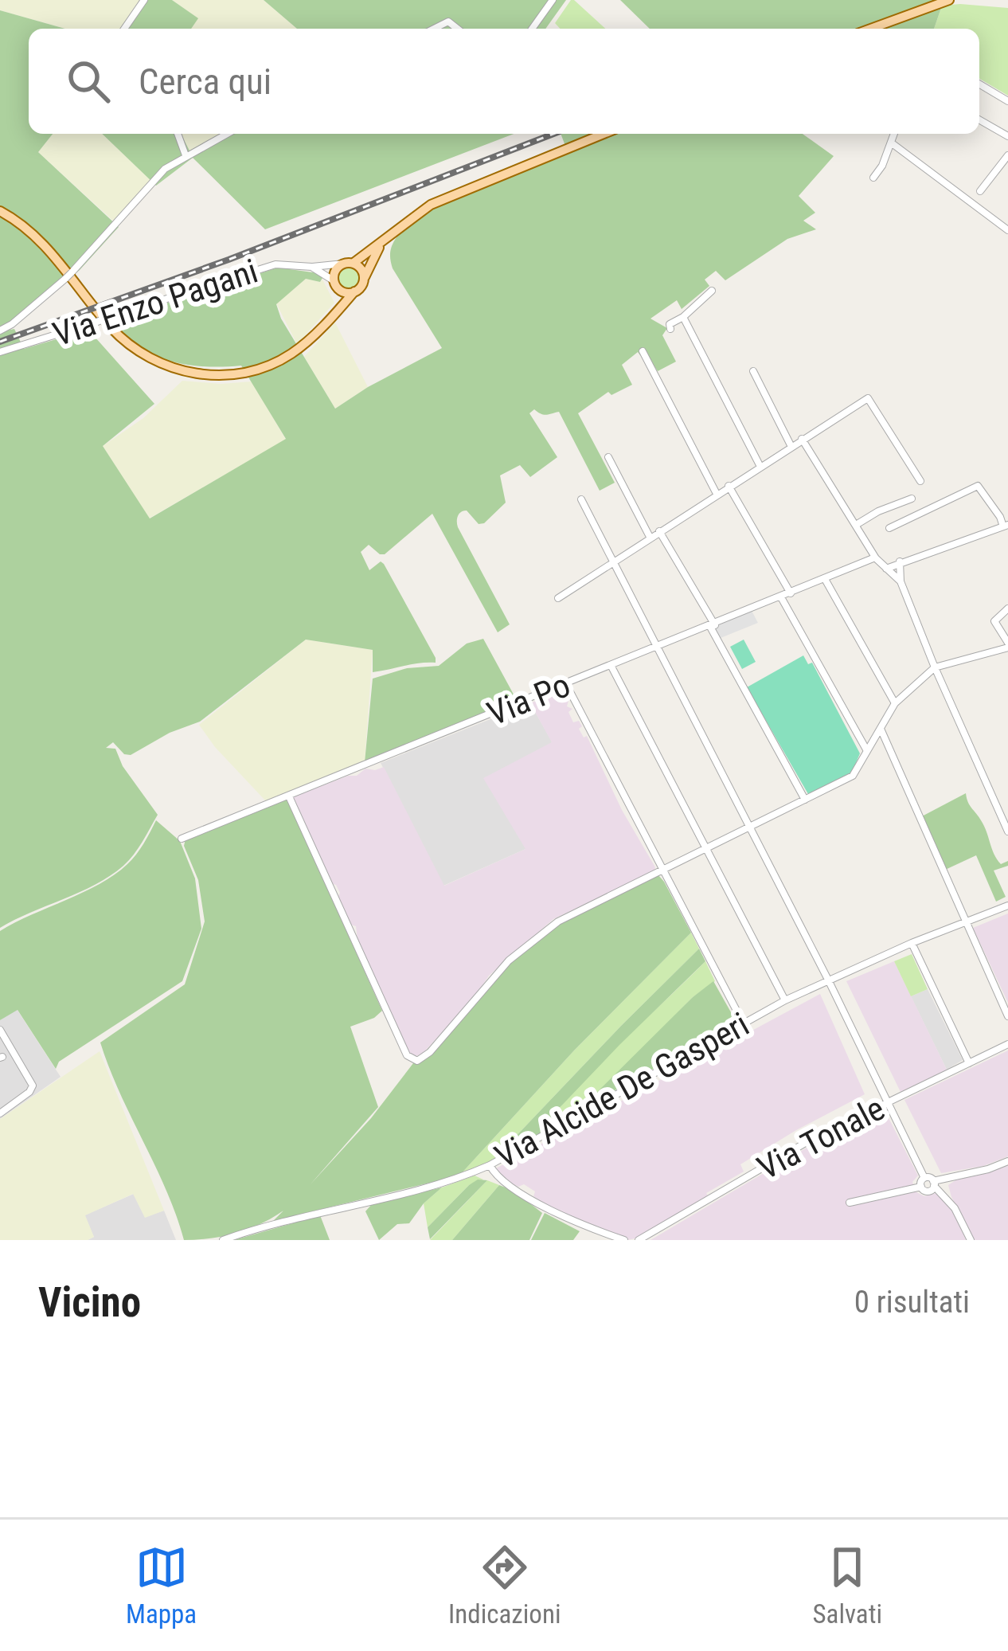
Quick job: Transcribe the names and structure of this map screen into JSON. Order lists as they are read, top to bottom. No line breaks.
{"streets":{"street":["Via Enzo Pagani","Via Po","Via Alcide De Gasperi","Via Tonale"]},"page":{"search":"Cerca qui","heading":["Vicino","0 risultati"],"nav":["Mappa","Indicazioni","Salvati"]}}
